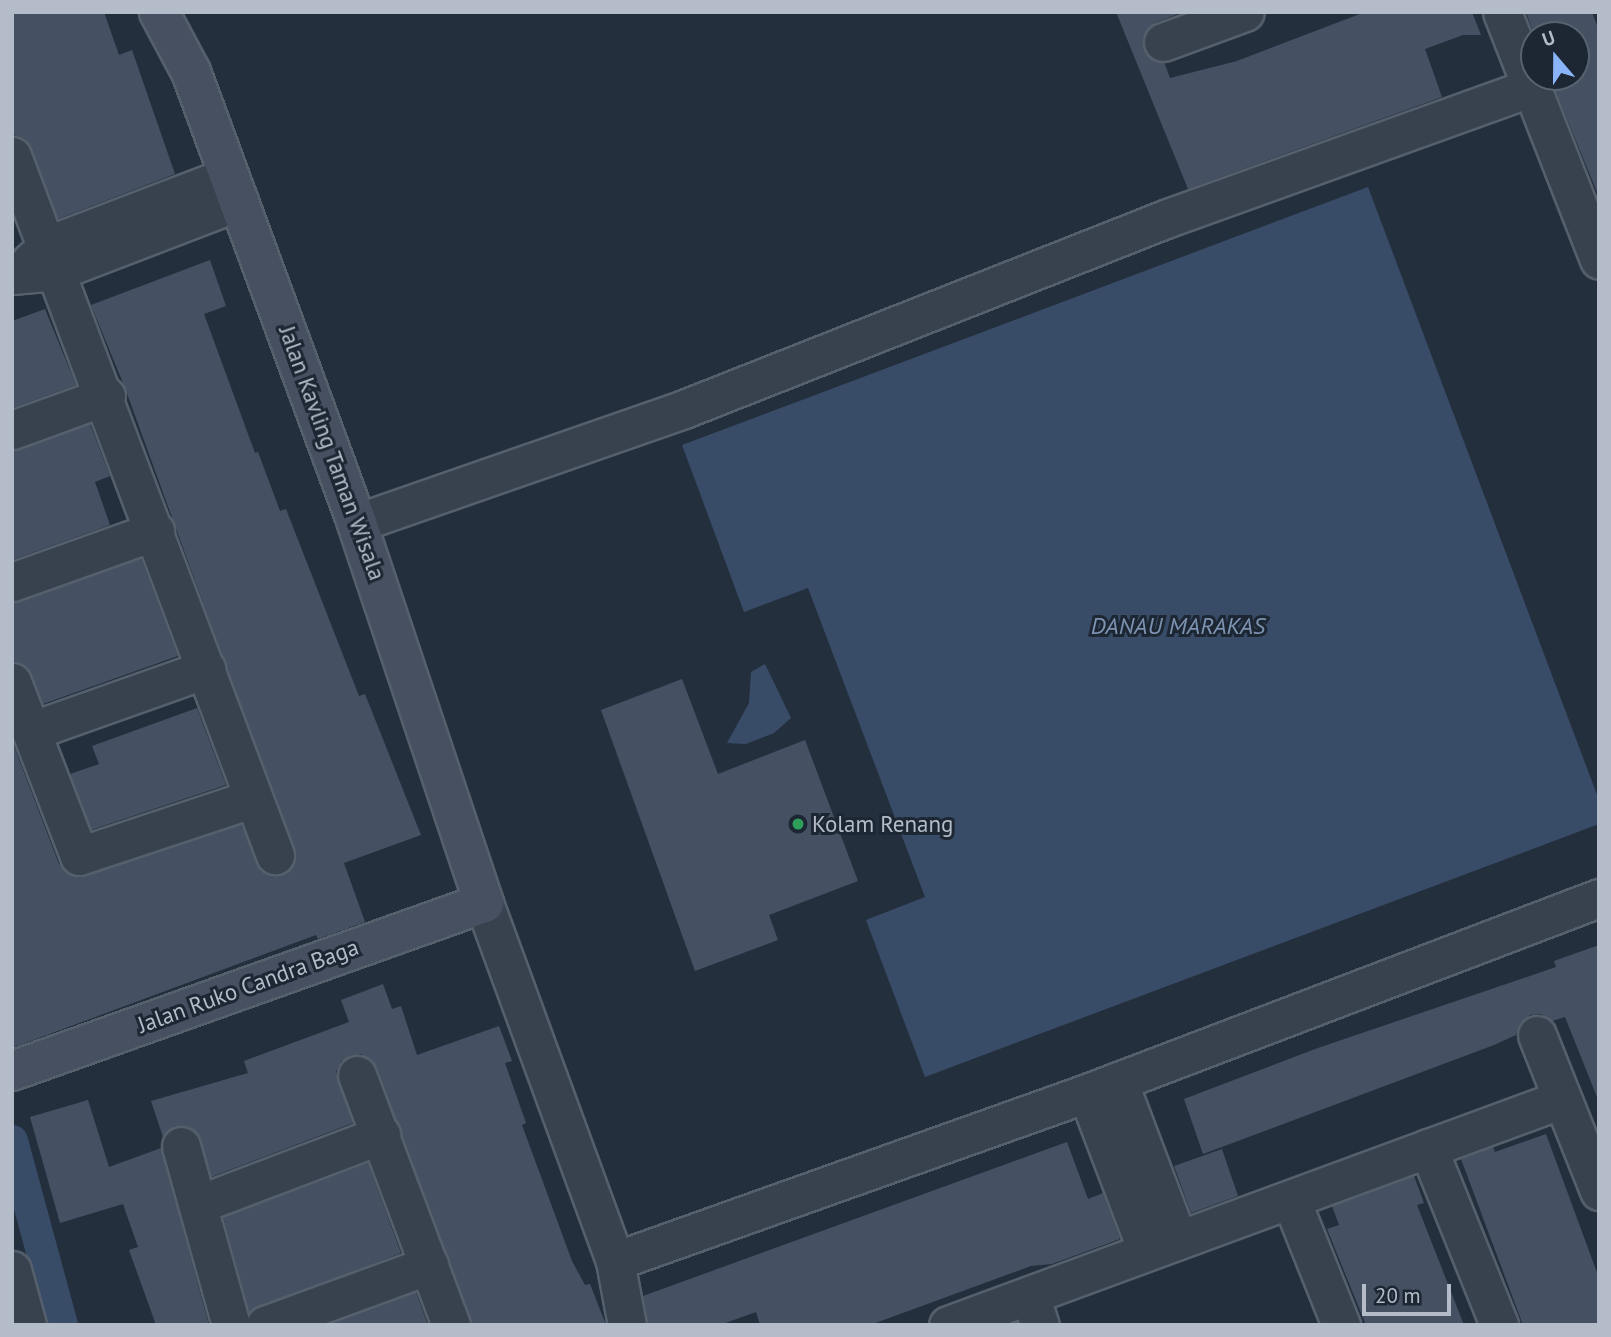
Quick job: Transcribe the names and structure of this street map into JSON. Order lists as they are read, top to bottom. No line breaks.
{"streets":{"street":["Jalan Kavling Taman Wisala","Jalan Ruko Candra Baga"]},"crossings":[["Jalan Kavling Taman Wisala","Jalan Ruko Candra Baga"]],"water":["DANAU MARAKAS"],"places":["Kolam Renang"],"scale_bar":"20 m","north":"top"}
